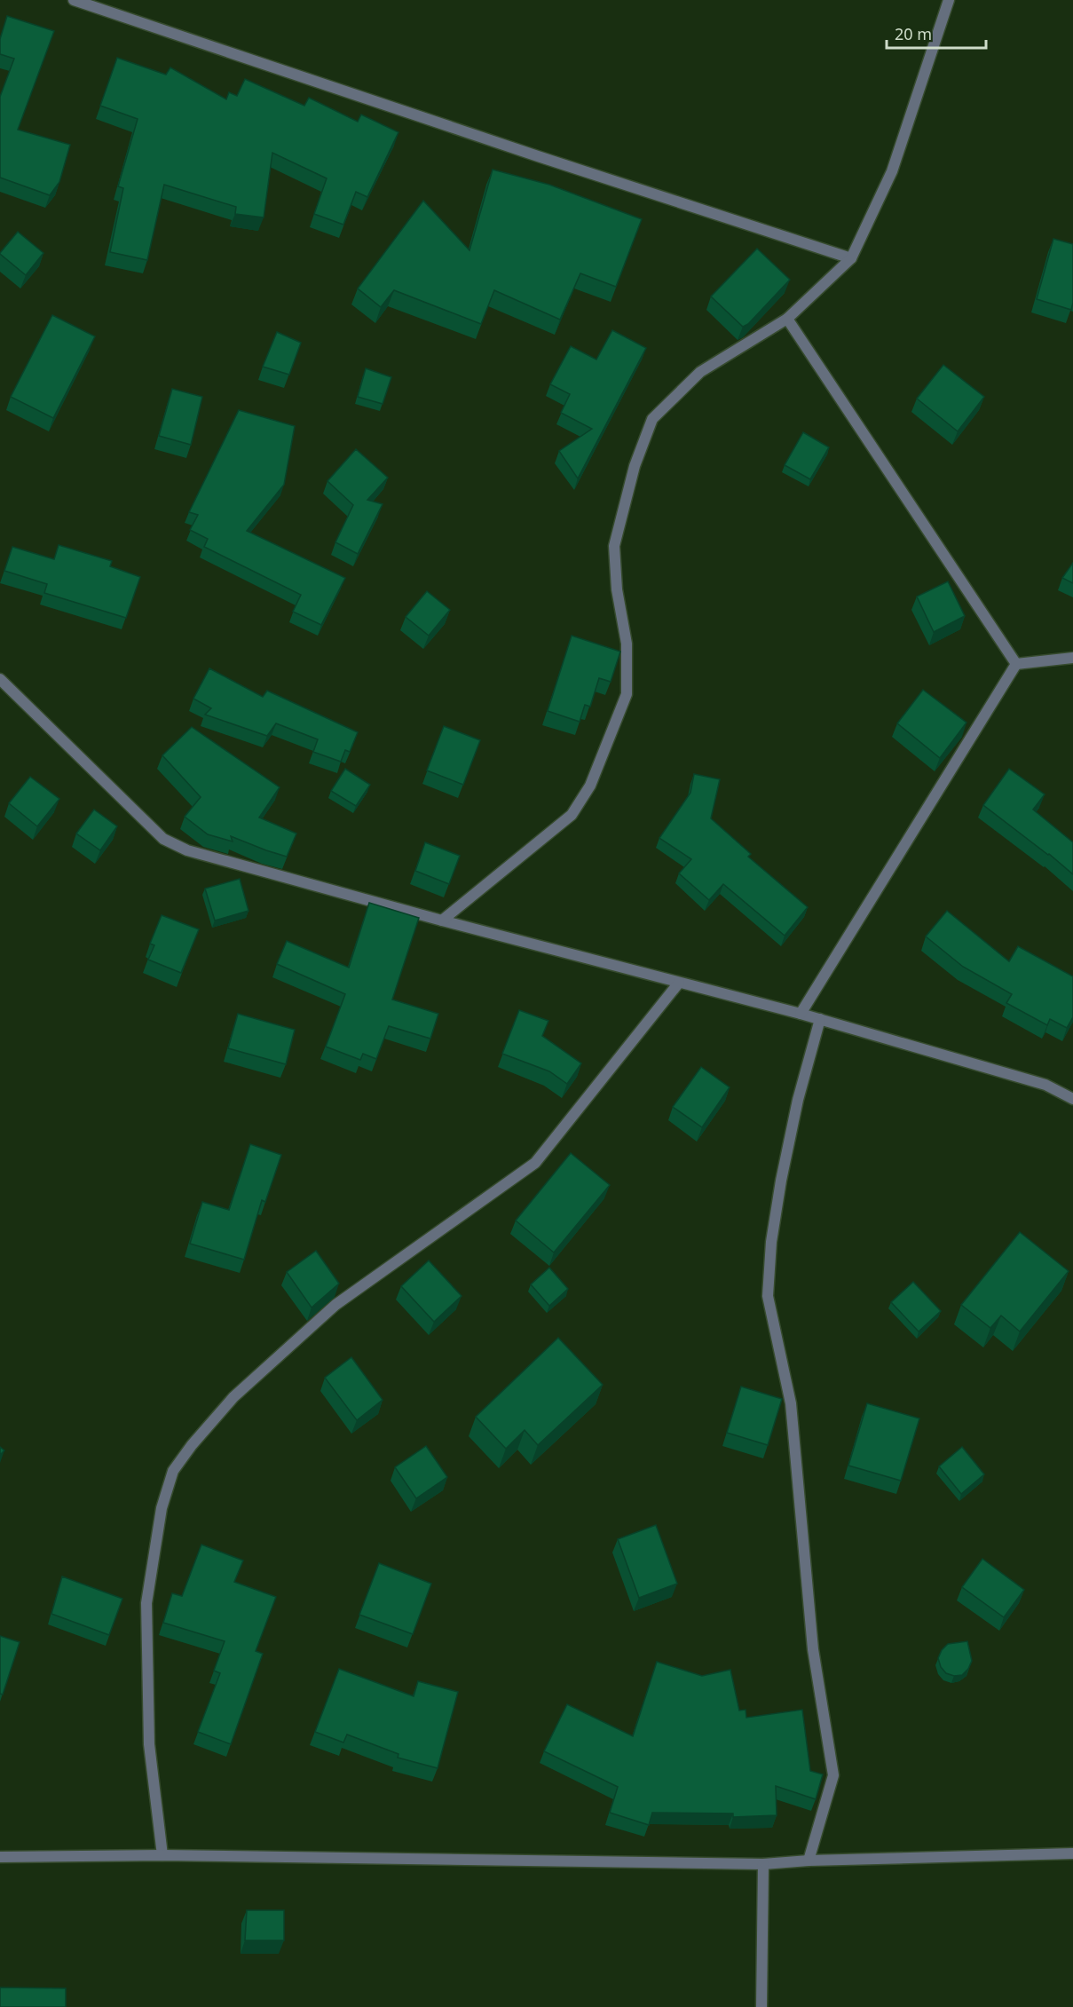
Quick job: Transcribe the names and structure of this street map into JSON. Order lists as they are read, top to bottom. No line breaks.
{"scale_bar":"20 m"}
